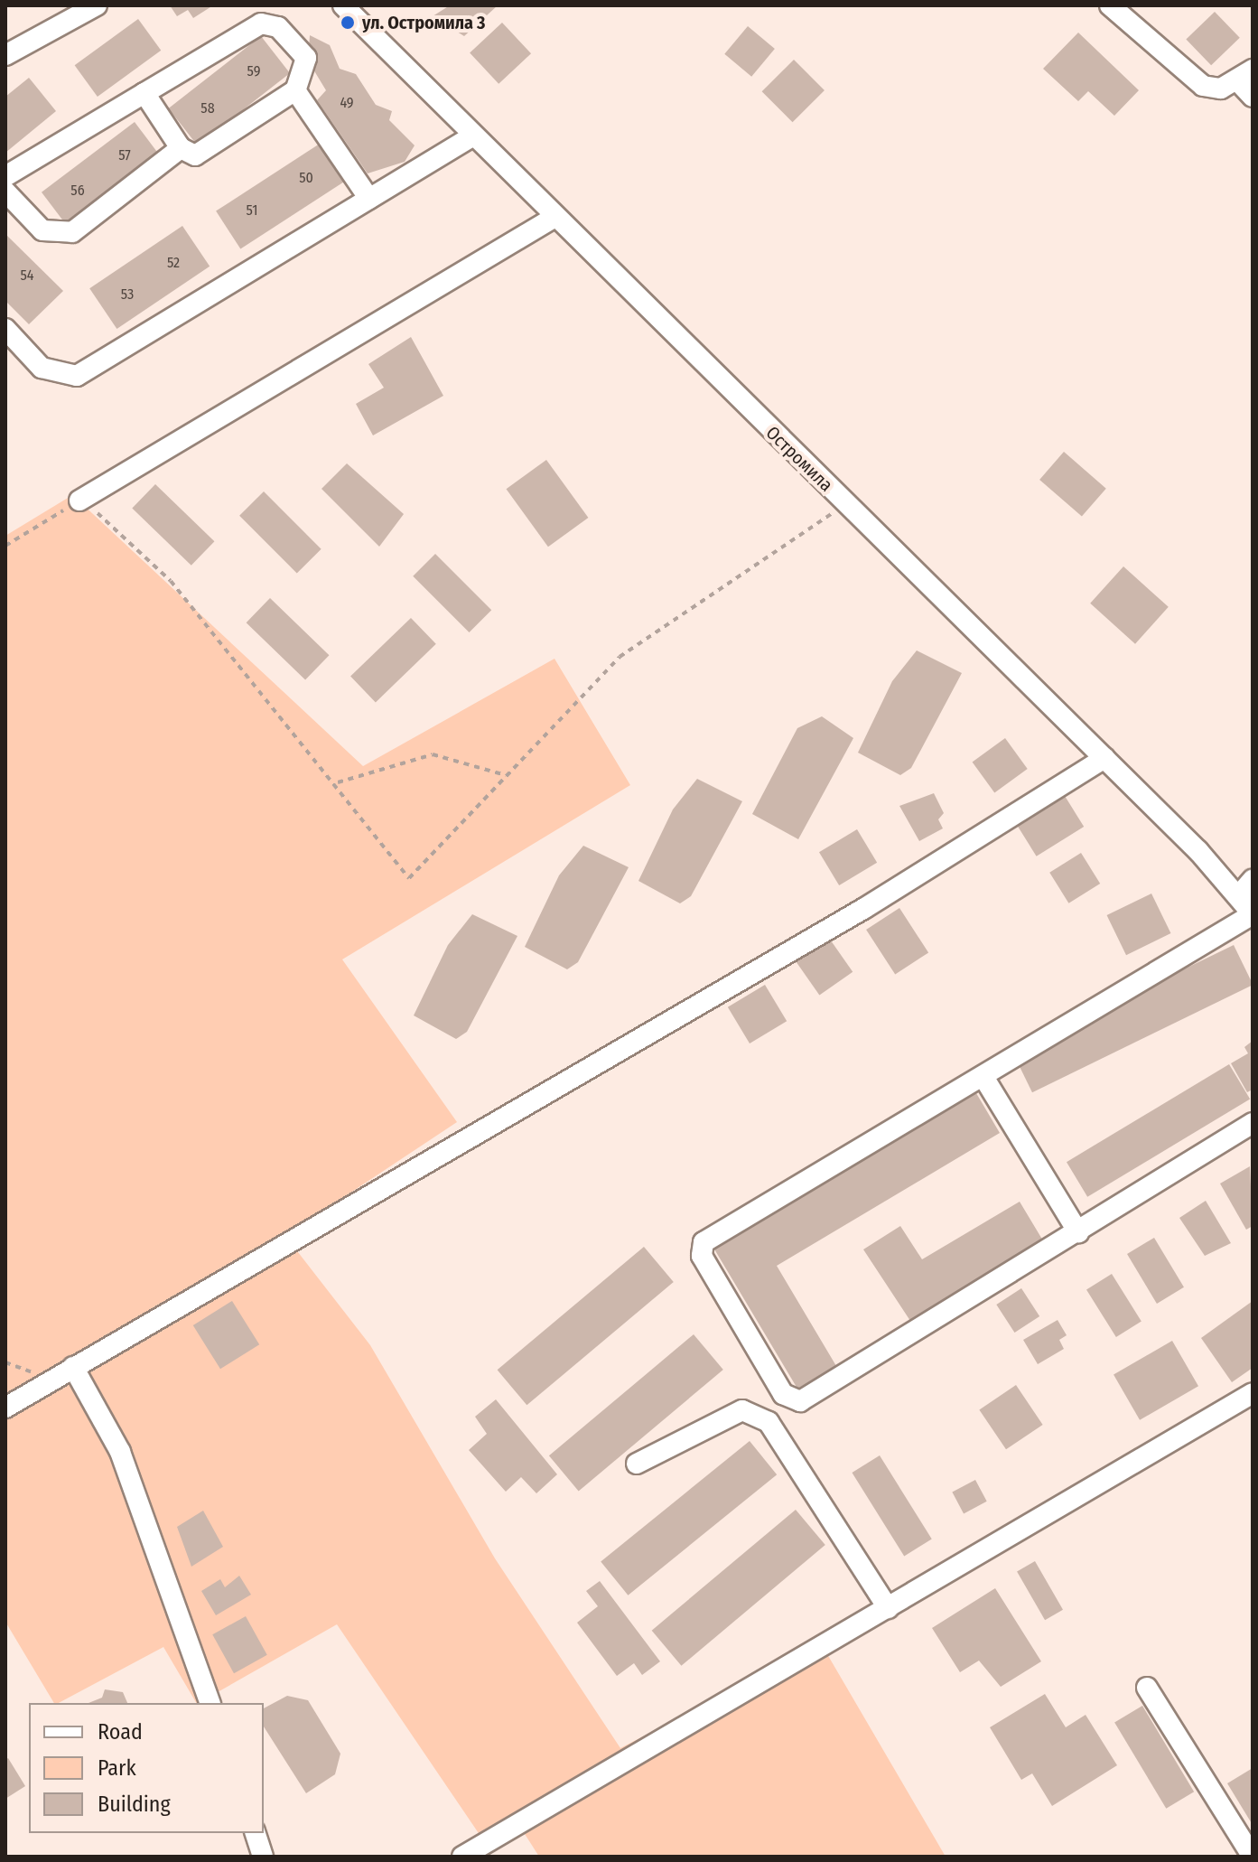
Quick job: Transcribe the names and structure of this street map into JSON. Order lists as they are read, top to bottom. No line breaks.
{"streets":{"street":["Остромила"]},"places":["ул. Остромила 3"],"house_numbers":["59","49","58","57","50","56","51","52","54","53"],"legend":["Road","Park","Building"]}
